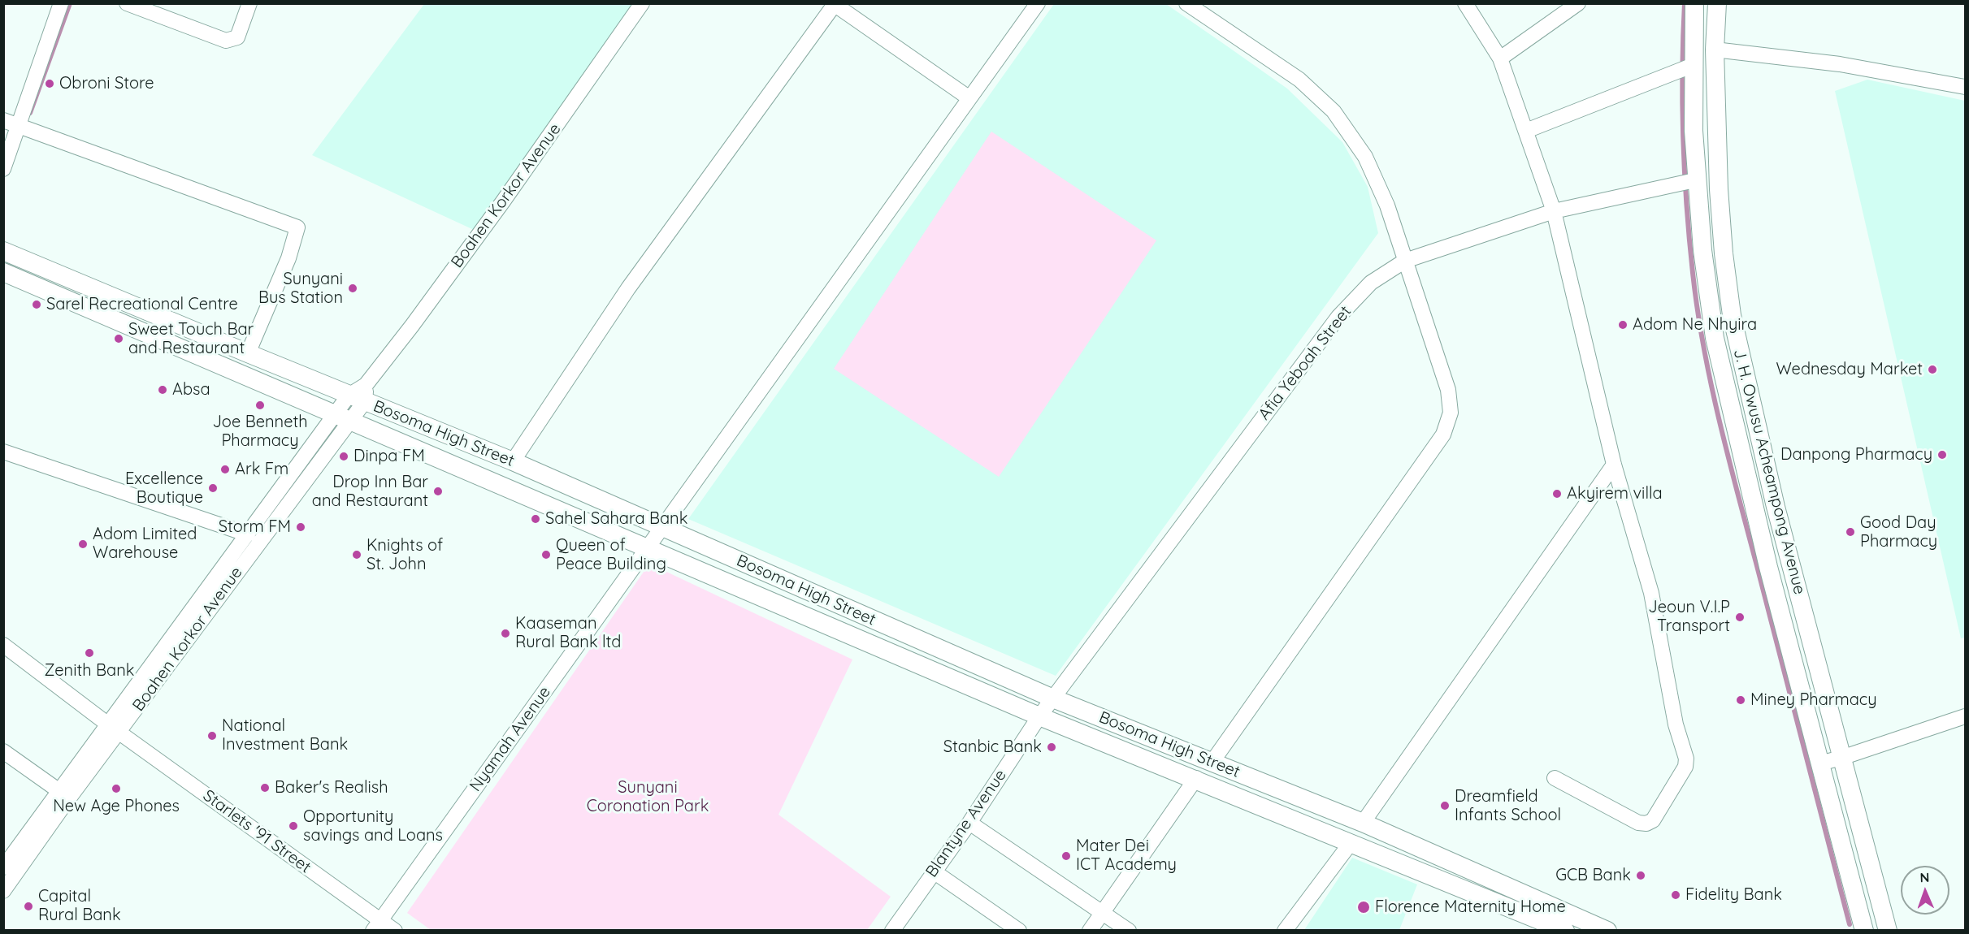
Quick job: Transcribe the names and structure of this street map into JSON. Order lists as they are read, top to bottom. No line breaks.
{"streets":{"street":["Boahen Korkor Avenue","Afia Yeboah Street","Bosoma High Street","J. H. Owusu Acheampong Avenue","Nyamah Avenue","Blantyne Avenue","Starlets '91 Street"]},"crossings":[["Boahen Korkor Avenue","Bosoma High Street"],["Boahen Korkor Avenue","Starlets '91 Street"],["Afia Yeboah Street","Bosoma High Street"],["Afia Yeboah Street","J. H. Owusu Acheampong Avenue"],["Afia Yeboah Street","Blantyne Avenue"],["Bosoma High Street","Nyamah Avenue"],["Bosoma High Street","Blantyne Avenue"],["Nyamah Avenue","Starlets '91 Street"]],"parks":["Sunyani Coronation Park"],"places":["Obroni Store","Sunyani Bus Station","Sarel Recreational Centre","Adom Ne Nhyira","Sweet Touch Bar and Restaurant","Wednesday Market","Absa","Joe Benneth Pharmacy","Danpong Pharmacy","Dinpa FM","Ark Fm","Excellence Boutique","Drop Inn Bar and Restaurant","Akyirem villa","Sahel Sahara Bank","Storm FM","Good Day Pharmacy","Adom Limited Warehouse","Knights of St. John","Queen of Peace Building","Jeoun V.I.P Transport","Kaaseman Rural Bank ltd","Zenith Bank","Miney Pharmacy","National Investment Bank","Stanbic Bank","Baker's Realish","New Age Phones","Dreamfield Infants School","Opportunity savings and Loans","Mater Dei ICT Academy","GCB Bank","Fidelity Bank","Capital Rural Bank","Florence Maternity Home"],"north":"top"}
